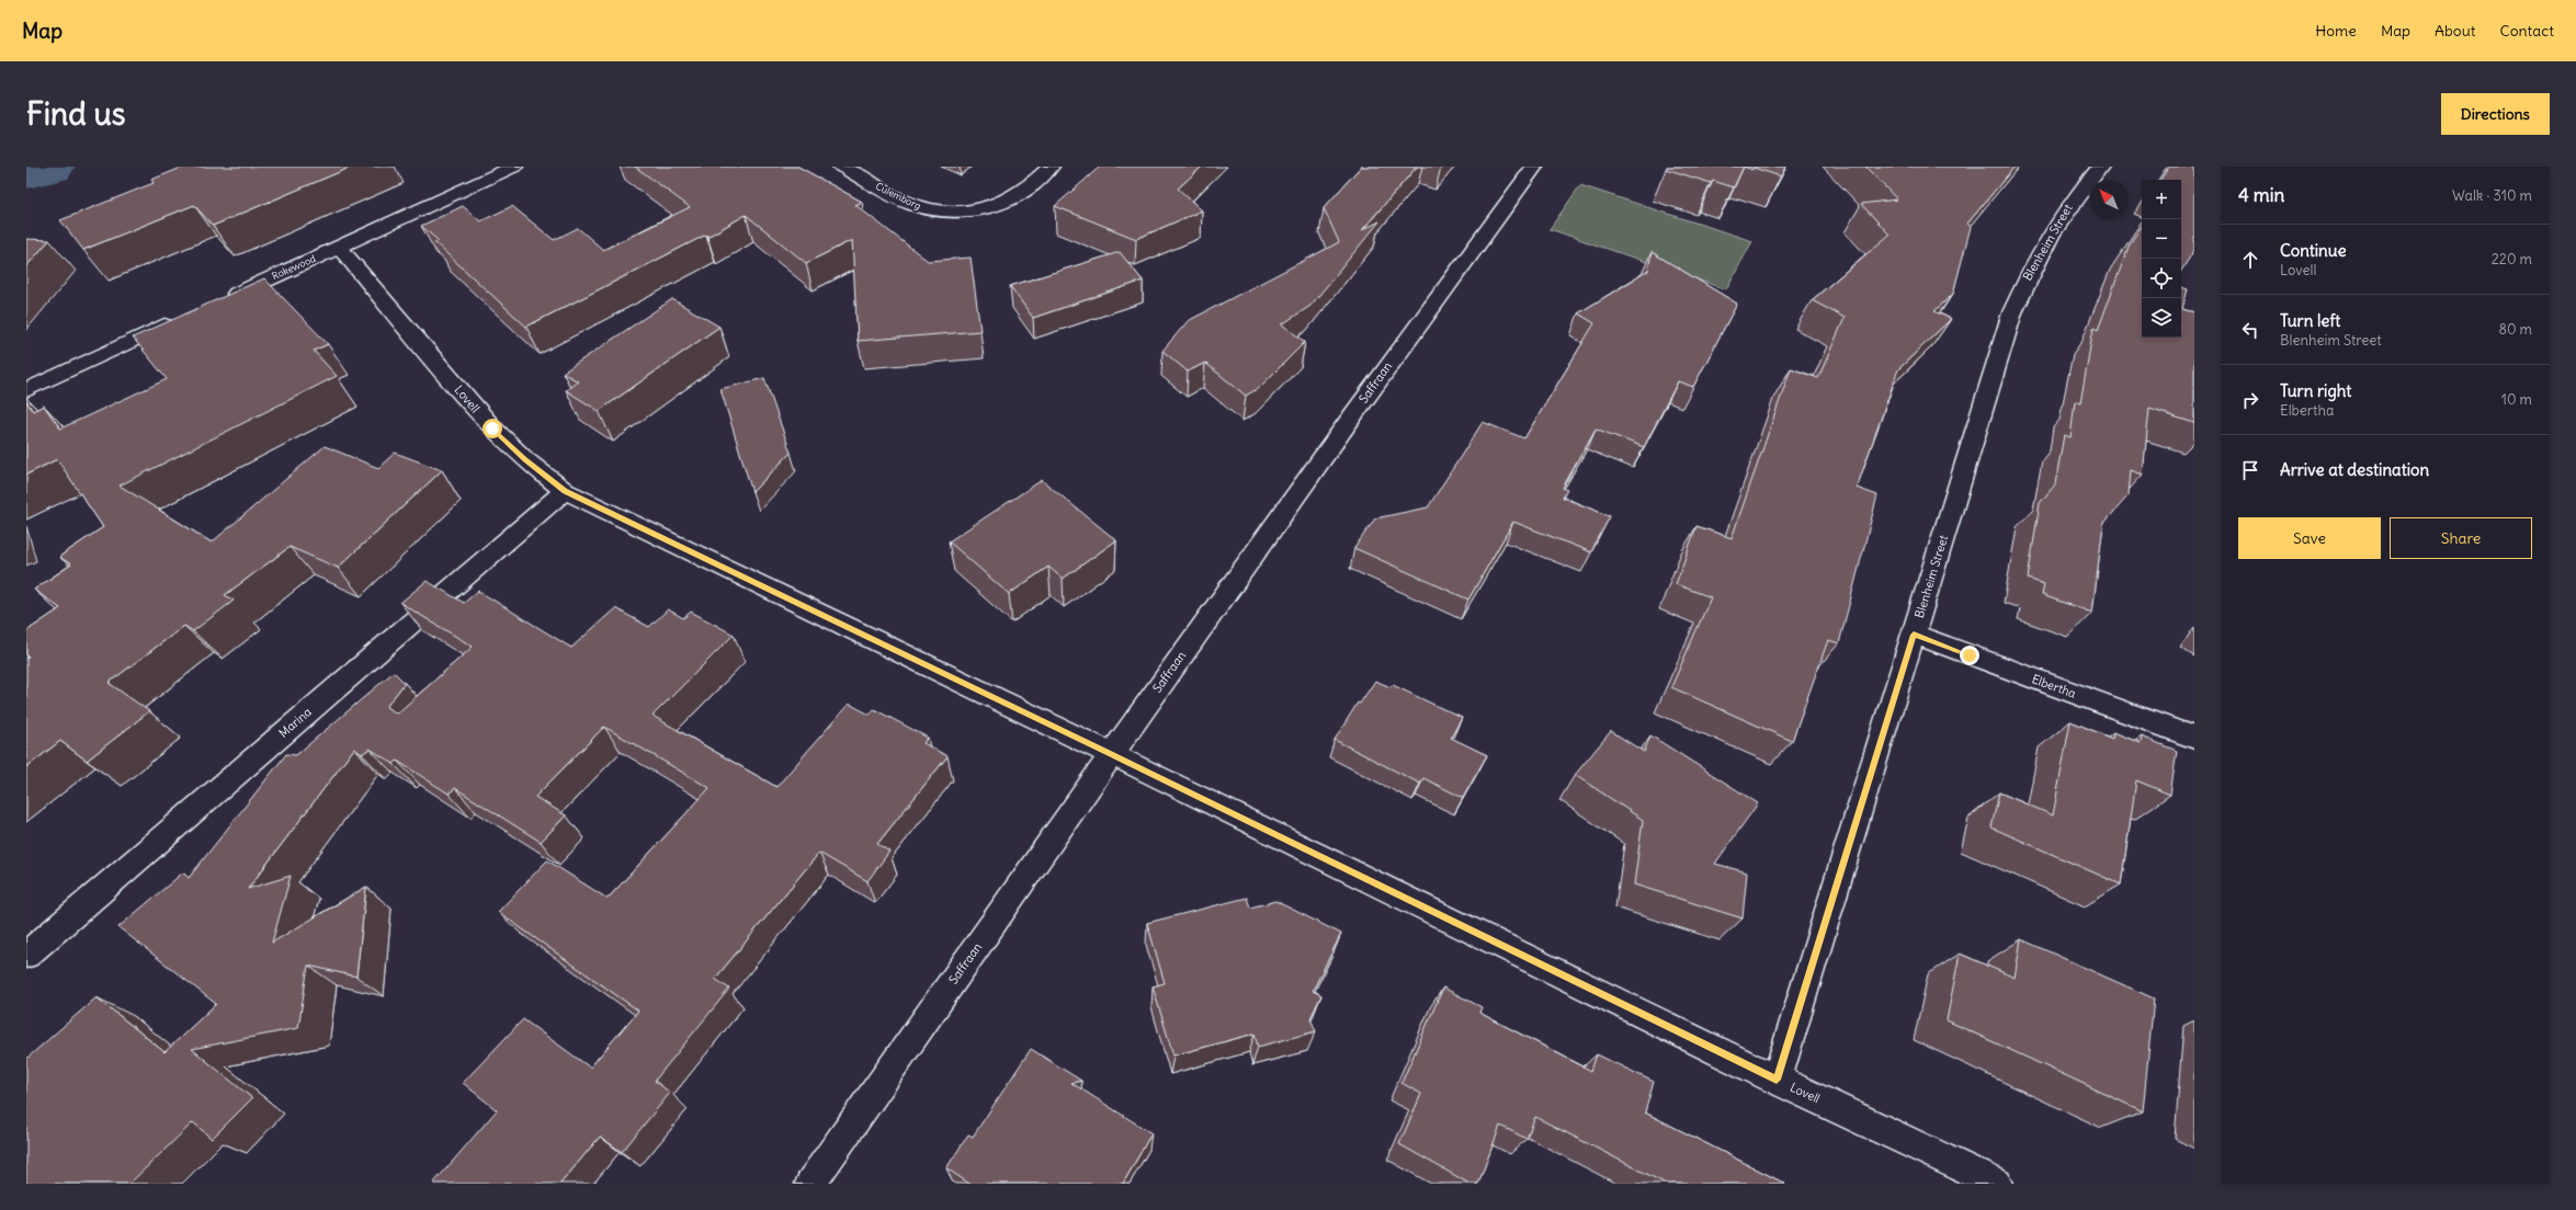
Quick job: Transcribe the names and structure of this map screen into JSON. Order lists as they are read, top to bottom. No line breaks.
{"streets":{"street":["Culemborg","Blenheim Street","Rokewood","Saffraan","Lovell","Elbertha","Marina"]},"crossings":[["Blenheim Street","Lovell"],["Blenheim Street","Elbertha"],["Rokewood","Lovell"],["Saffraan","Lovell"],["Lovell","Marina"]],"north":"top left","page":{"header":"Map","nav":["Home","Map","About","Contact"],"buttons":["Directions",["Save","Share"]],"title":"Find us","heading":["4 min","Walk · 310 m"],"map_buttons":["+","−"],"list":[["Continue","Lovell","220 m"],["Turn left","Blenheim Street","80 m"],["Turn right","Elbertha","10 m"],"Arrive at destination"]}}
